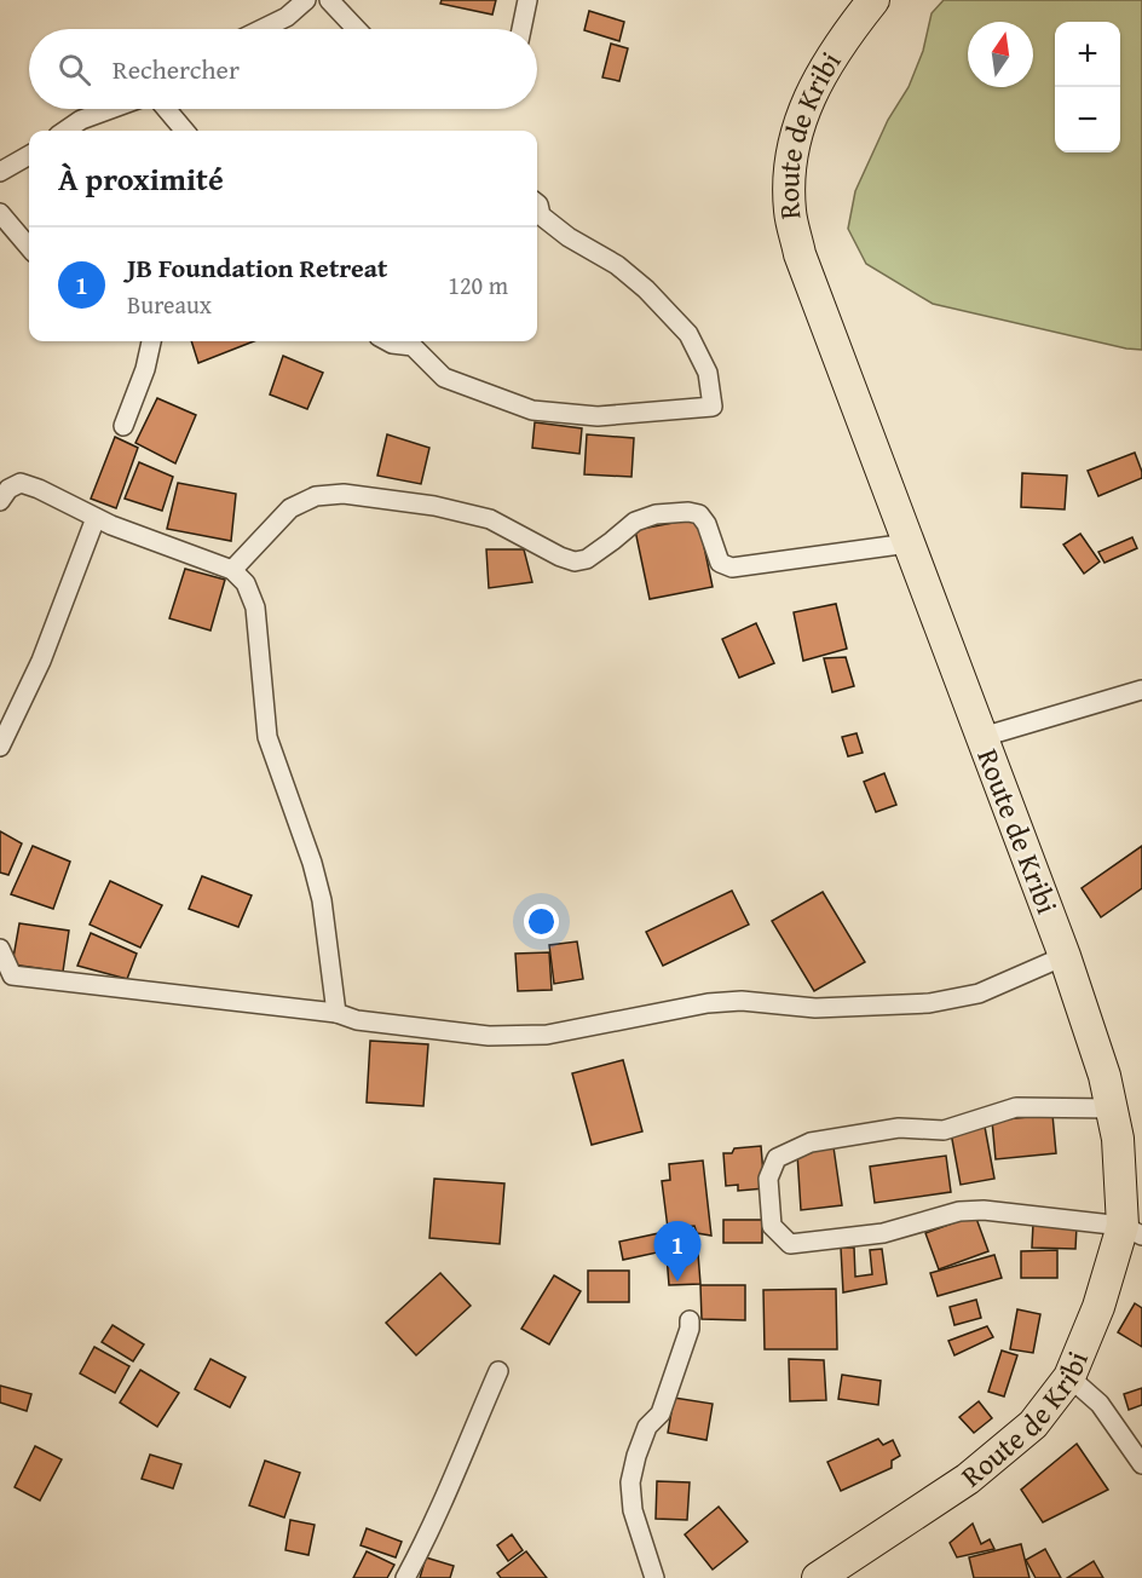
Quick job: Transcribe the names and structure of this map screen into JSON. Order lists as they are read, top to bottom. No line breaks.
{"streets":{"main road":["Route de Kribi"]},"north":"top","page":{"map_buttons":["+","−"],"search":"Rechercher","heading":"À proximité","list":[{"mark":"1","name":"JB Foundation Retreat","note":"Bureaux","value":"120 m"}],"pins":"1"}}
